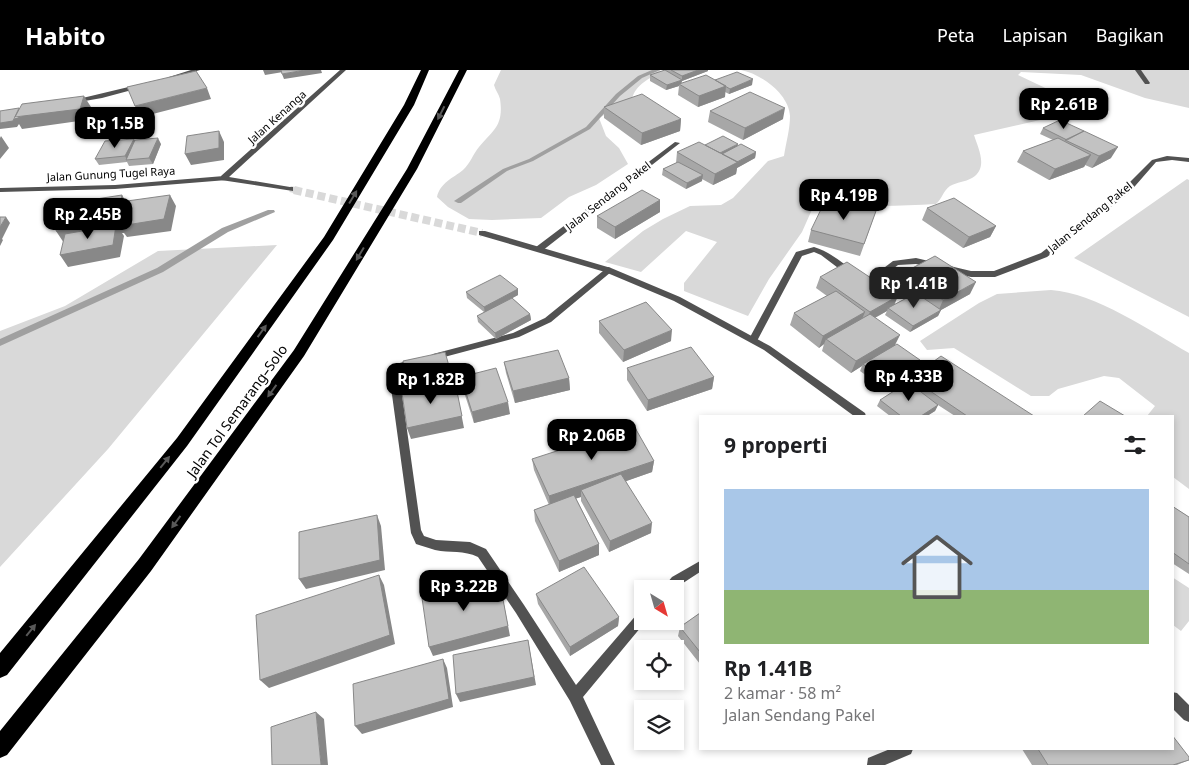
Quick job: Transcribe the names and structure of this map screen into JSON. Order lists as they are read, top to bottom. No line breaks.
{"streets":{"highway":["Jalan Tol Semarang–Solo"],"street":["Jalan Kenanga","Jalan Gunung Tugel Raya","Jalan Sendang Pakel"]},"crossings":[["Jalan Kenanga","Jalan Gunung Tugel Raya"]],"north":"bottom right","page":{"header":"Habito","nav":["Peta","Lapisan","Bagikan"],"price":["Rp 2.61B","Rp 1.5B","Rp 4.19B","Rp 2.45B","Rp 1.41B","Rp 4.33B","Rp 1.82B","Rp 2.06B","Rp 3.22B"],"heading":"9 properti","list":[{"name":"Rp 1.41B","note":"2 kamar · 58 m² · Jalan Sendang Pakel"}]}}
